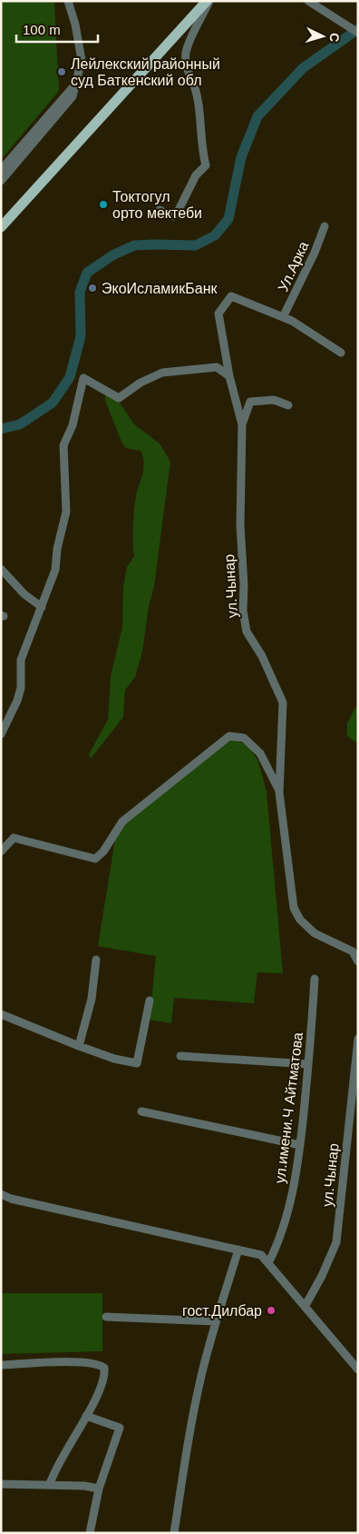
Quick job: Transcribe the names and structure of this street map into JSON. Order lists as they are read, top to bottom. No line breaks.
{"streets":{"street":["Ул.Арка","ул.Чынар","ул.имени.Ч Айтматова"]},"crossings":[["Ул.Арка","ул.Чынар"]],"places":["Лейлекский районный суд Баткенский обл","Токтогул орто мектеби","ЭкоИсламикБанк","гост.Дилбар"],"scale_bar":"100 m","north":"right"}
